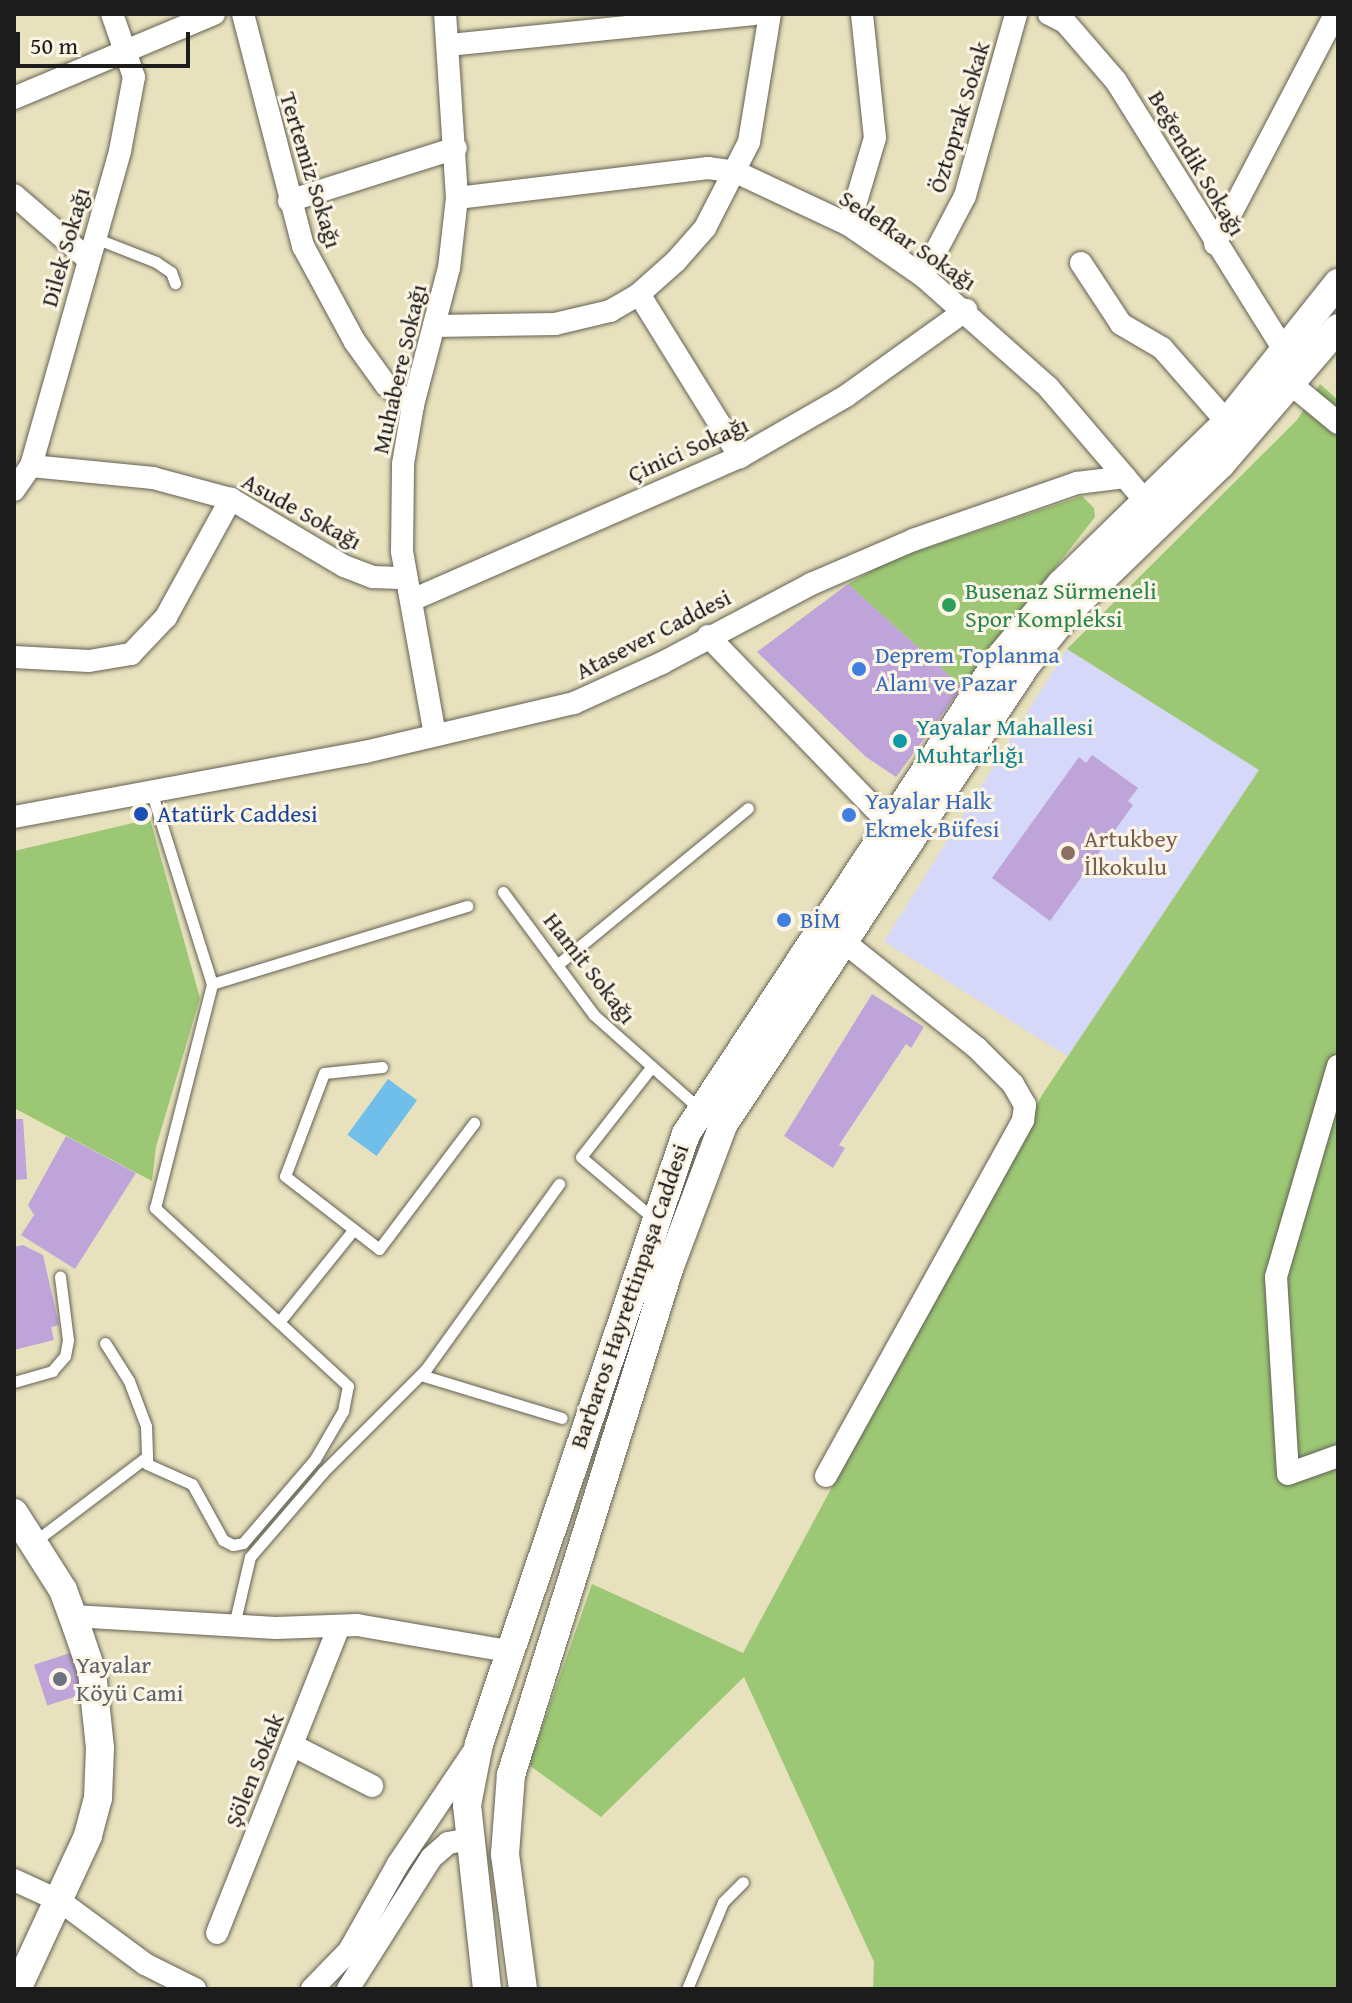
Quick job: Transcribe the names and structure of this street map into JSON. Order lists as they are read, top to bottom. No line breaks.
{"streets":{"street":["Öztoprak Sokak","Beğendik Sokağı","Tertemiz Sokağı","Sedefkar Sokağı","Dilek Sokağı","Muhabere Sokağı","Çinici Sokağı","Asude Sokağı","Atasever Caddesi","Barbaros Hayrettinpaşa Caddesi","Şölen Sokak"],"lane":["Hamit Sokağı"]},"crossings":[["Öztoprak Sokak","Sedefkar Sokağı"],["Beğendik Sokağı","Barbaros Hayrettinpaşa Caddesi"],["Tertemiz Sokağı","Muhabere Sokağı"],["Sedefkar Sokağı","Muhabere Sokağı"],["Sedefkar Sokağı","Çinici Sokağı"],["Sedefkar Sokağı","Atasever Caddesi"],["Dilek Sokağı","Asude Sokağı"],["Muhabere Sokağı","Çinici Sokağı"],["Muhabere Sokağı","Asude Sokağı"],["Muhabere Sokağı","Atasever Caddesi"],["Çinici Sokağı","Asude Sokağı"],["Hamit Sokağı","Barbaros Hayrettinpaşa Caddesi"]],"places":["Busenaz Sürmeneli Spor Kompleksi","Deprem Toplanma Alanı ve Pazar","Yayalar Mahallesi Muhtarlığı","Atatürk Caddesi̇","Yayalar Halk Ekmek Büfesi","Artukbey İlkokulu","BİM","Yayalar Köyü Cami"],"scale_bar":"50 m"}
